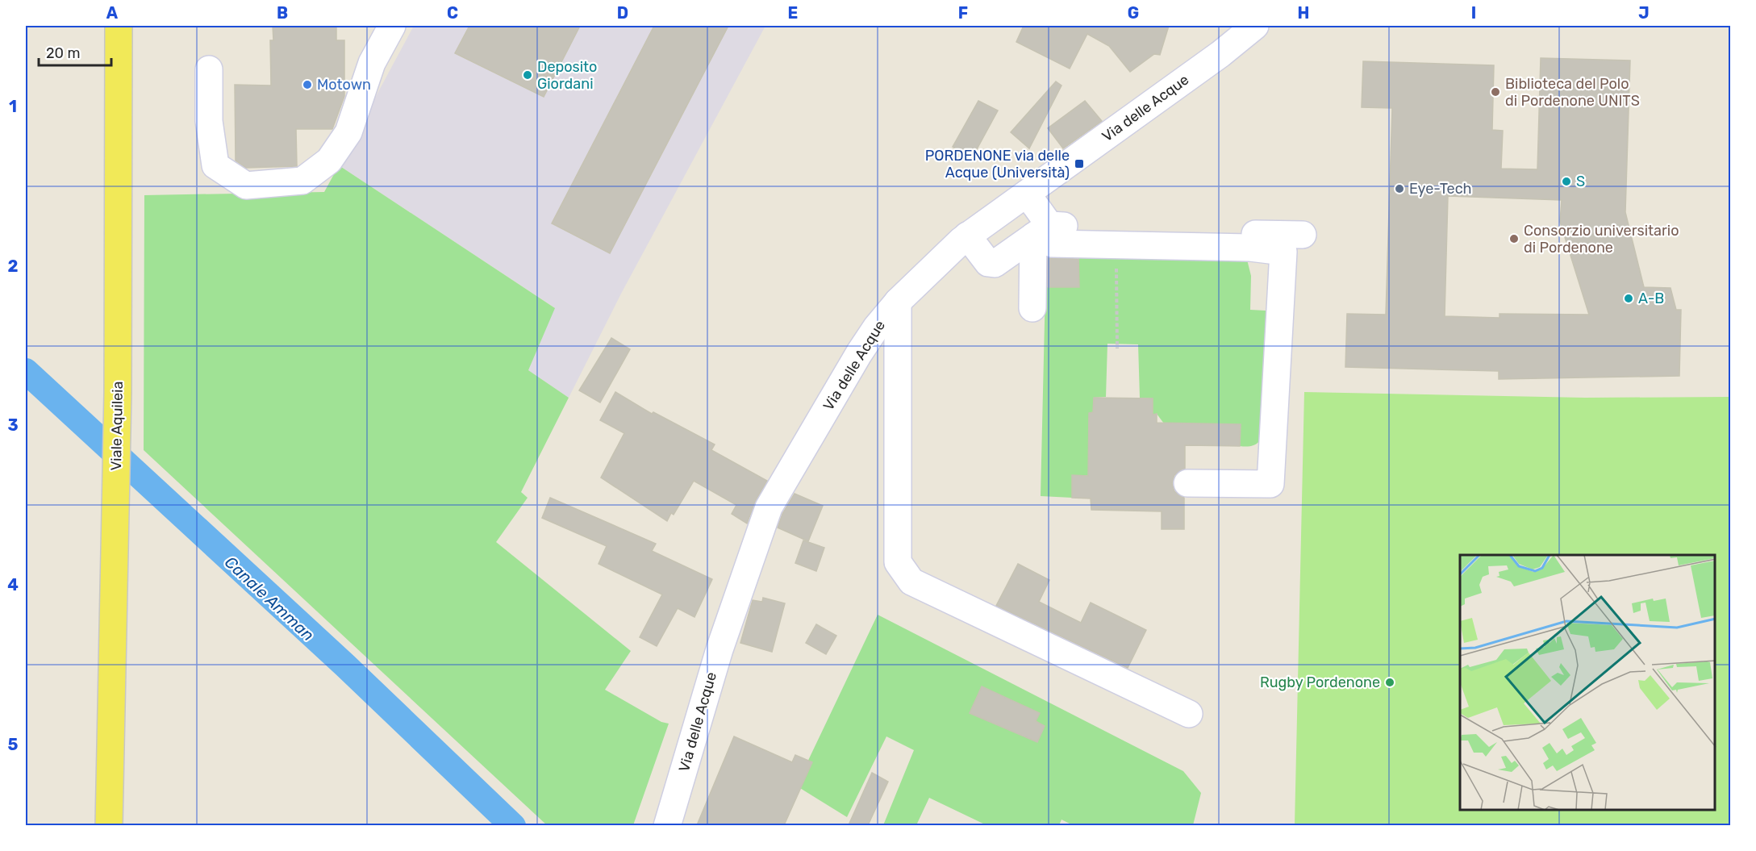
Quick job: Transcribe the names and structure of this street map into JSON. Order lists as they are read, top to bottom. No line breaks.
{"streets":{"main road":["Viale Aquileia"],"street":["Via delle Acque"]},"water":["Canale Amman"],"places":{"other":["Deposito Giordani","Motown","Biblioteca del Polo di Pordenone UNITS","S","Eye-Tech","Consorzio universitario di Pordenone","A-B","Rugby Pordenone"],"transit":["PORDENONE via delle Acque (Università)"]},"scale_bar":"20 m","grid":{"columns":["A","B","C","D","E","F","G","H","I","J"],"rows":["1","2","3","4","5"]}}
